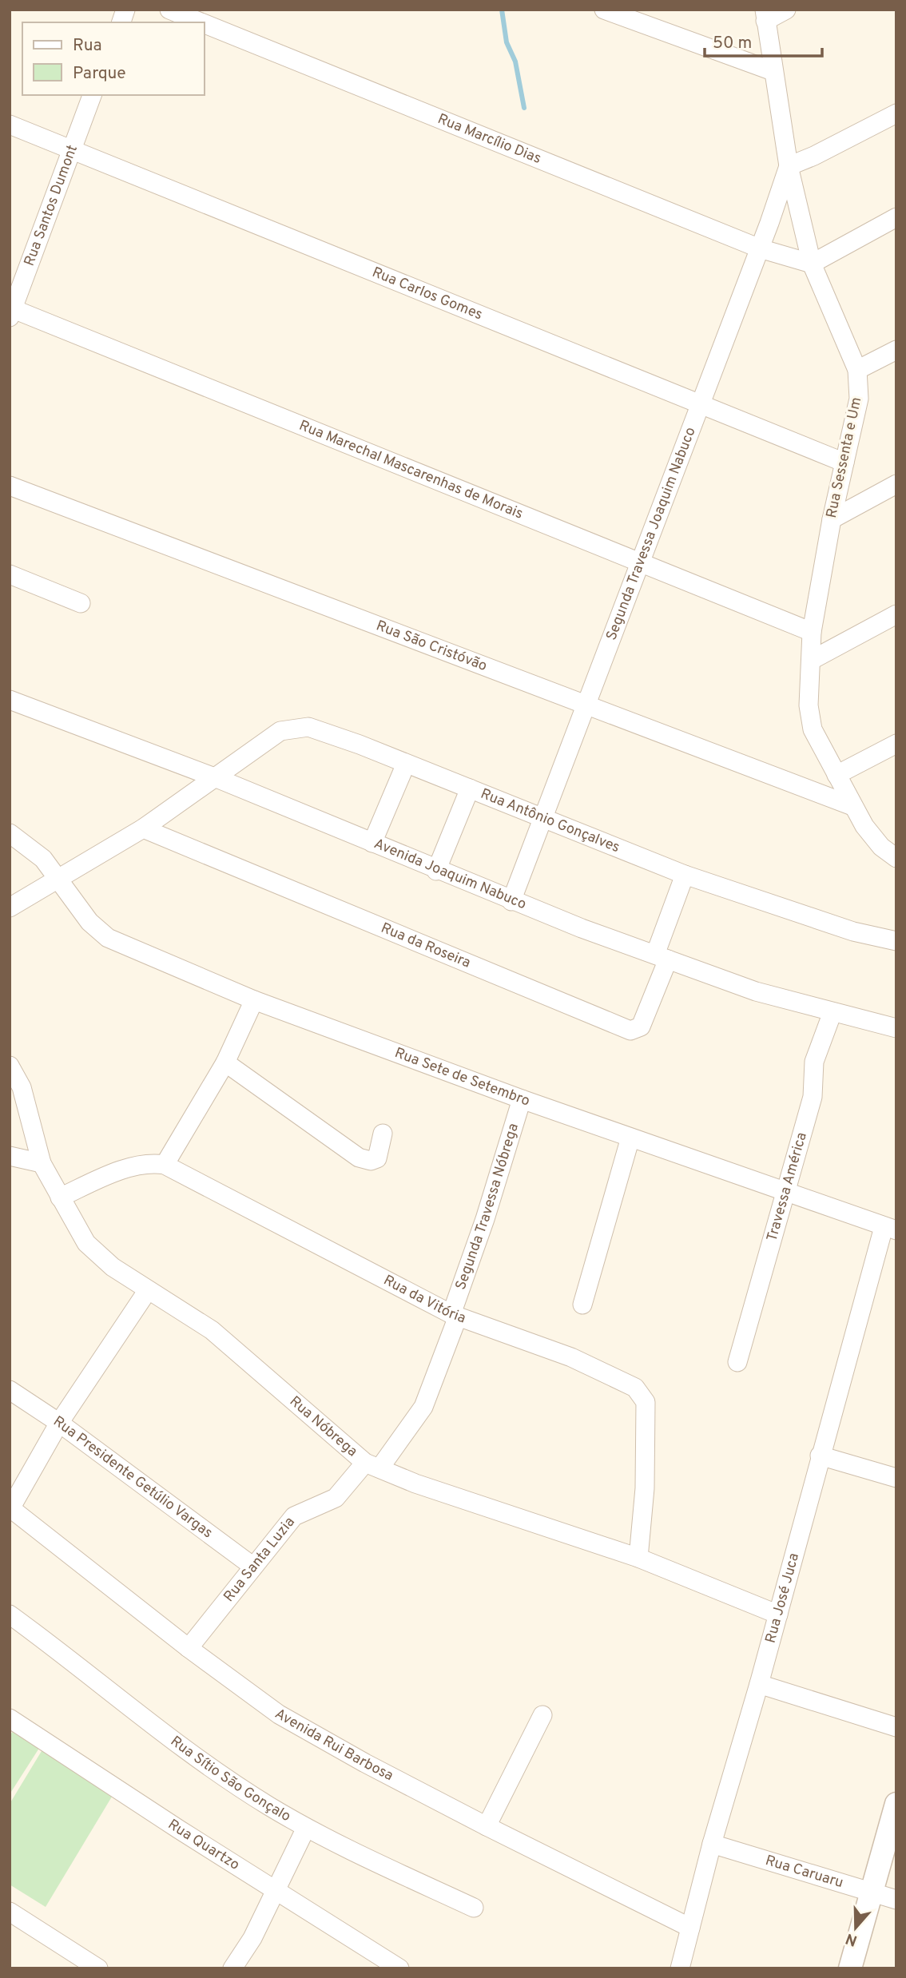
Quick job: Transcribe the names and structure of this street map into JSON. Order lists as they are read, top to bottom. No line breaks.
{"streets":{"street":["Rua Marcílio Dias","Rua Santos Dumont","Rua Carlos Gomes","Rua Sessenta e Um","Rua Marechal Mascarenhas de Morais","Segunda Travessa Joaquim Nabuco","Rua São Cristóvão","Rua Antônio Gonçalves","Avenida Joaquim Nabuco","Rua da Roseira","Rua Sete de Setembro","Travessa América","Segunda Travessa Nóbrega","Rua da Vitória","Rua Nóbrega","Rua Presidente Getúlio Vargas","Rua Santa Luzia","Rua José Juca","Avenida Rui Barbosa","Rua Sítio São Gonçalo","Rua Quartzo","Rua Caruaru"]},"crossings":[["Rua Marcílio Dias","Rua Sessenta e Um"],["Rua Marcílio Dias","Segunda Travessa Joaquim Nabuco"],["Rua Santos Dumont","Rua Carlos Gomes"],["Rua Santos Dumont","Rua Marechal Mascarenhas de Morais"],["Rua Carlos Gomes","Rua Sessenta e Um"],["Rua Carlos Gomes","Segunda Travessa Joaquim Nabuco"],["Rua Sessenta e Um","Rua Marechal Mascarenhas de Morais"],["Rua Sessenta e Um","Segunda Travessa Joaquim Nabuco"],["Rua Sessenta e Um","Rua São Cristóvão"],["Rua Marechal Mascarenhas de Morais","Segunda Travessa Joaquim Nabuco"],["Segunda Travessa Joaquim Nabuco","Rua São Cristóvão"],["Segunda Travessa Joaquim Nabuco","Rua Antônio Gonçalves"],["Segunda Travessa Joaquim Nabuco","Avenida Joaquim Nabuco"],["Rua Antônio Gonçalves","Avenida Joaquim Nabuco"],["Rua Antônio Gonçalves","Rua da Roseira"],["Rua Antônio Gonçalves","Rua Sete de Setembro"],["Avenida Joaquim Nabuco","Rua da Roseira"],["Avenida Joaquim Nabuco","Travessa América"],["Rua Sete de Setembro","Travessa América"],["Rua Sete de Setembro","Segunda Travessa Nóbrega"],["Rua Sete de Setembro","Rua José Juca"],["Segunda Travessa Nóbrega","Rua da Vitória"],["Segunda Travessa Nóbrega","Rua Nóbrega"],["Segunda Travessa Nóbrega","Rua Santa Luzia"],["Rua da Vitória","Rua Nóbrega"],["Rua Nóbrega","Rua Santa Luzia"],["Rua Nóbrega","Rua José Juca"],["Rua Nóbrega","Avenida Rui Barbosa"],["Rua Presidente Getúlio Vargas","Rua Santa Luzia"],["Rua Presidente Getúlio Vargas","Avenida Rui Barbosa"],["Rua Santa Luzia","Avenida Rui Barbosa"],["Rua José Juca","Avenida Rui Barbosa"],["Rua José Juca","Rua Caruaru"]],"legend":["Rua","Parque"],"scale_bar":"50 m","north":"bottom"}
